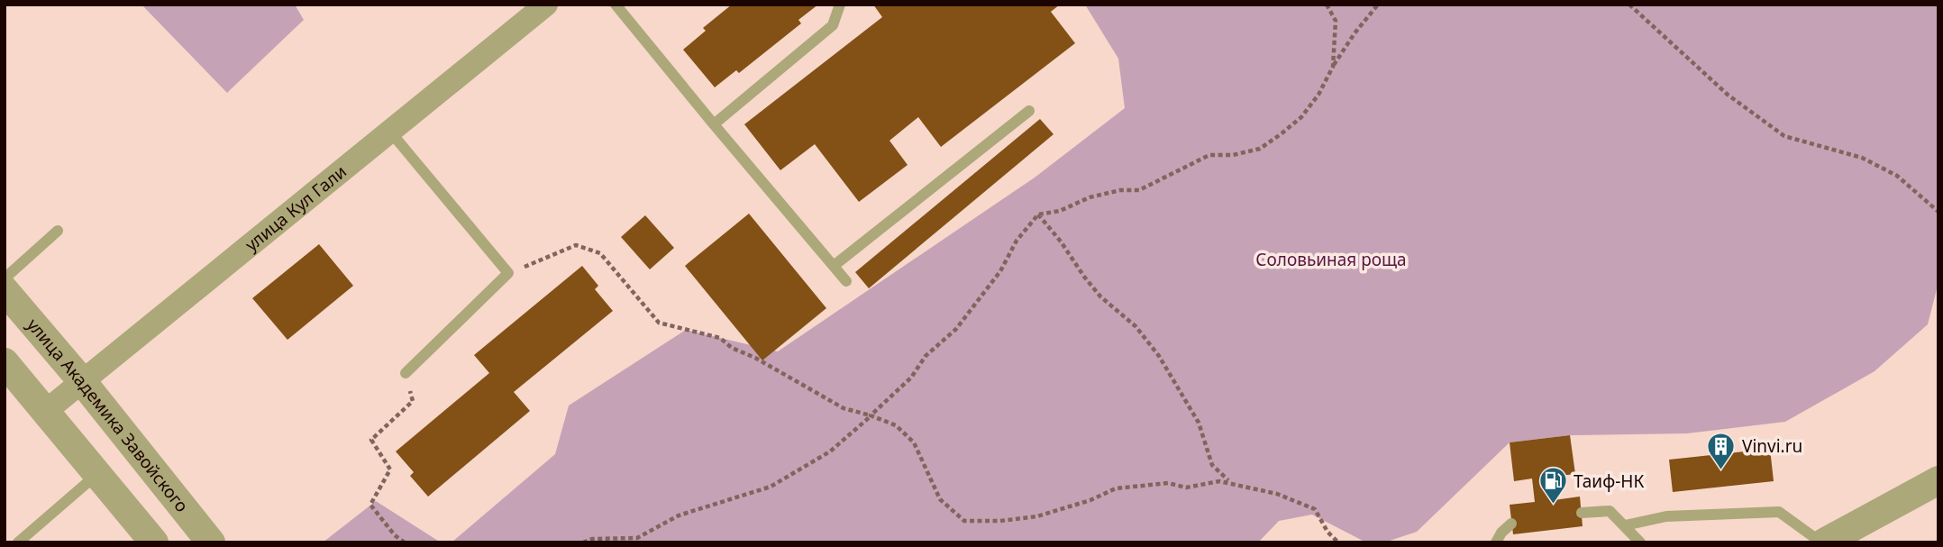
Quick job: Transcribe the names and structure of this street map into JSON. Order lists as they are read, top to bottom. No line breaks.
{"streets":{"street":["улица Кул Гали","улица Академика Завойского"]},"crossings":[["улица Кул Гали","улица Академика Завойского"]],"parks":["Соловьиная роща"],"places":{"building":["Vinvi.ru"],"fuel station":["Таиф-НК"]}}
